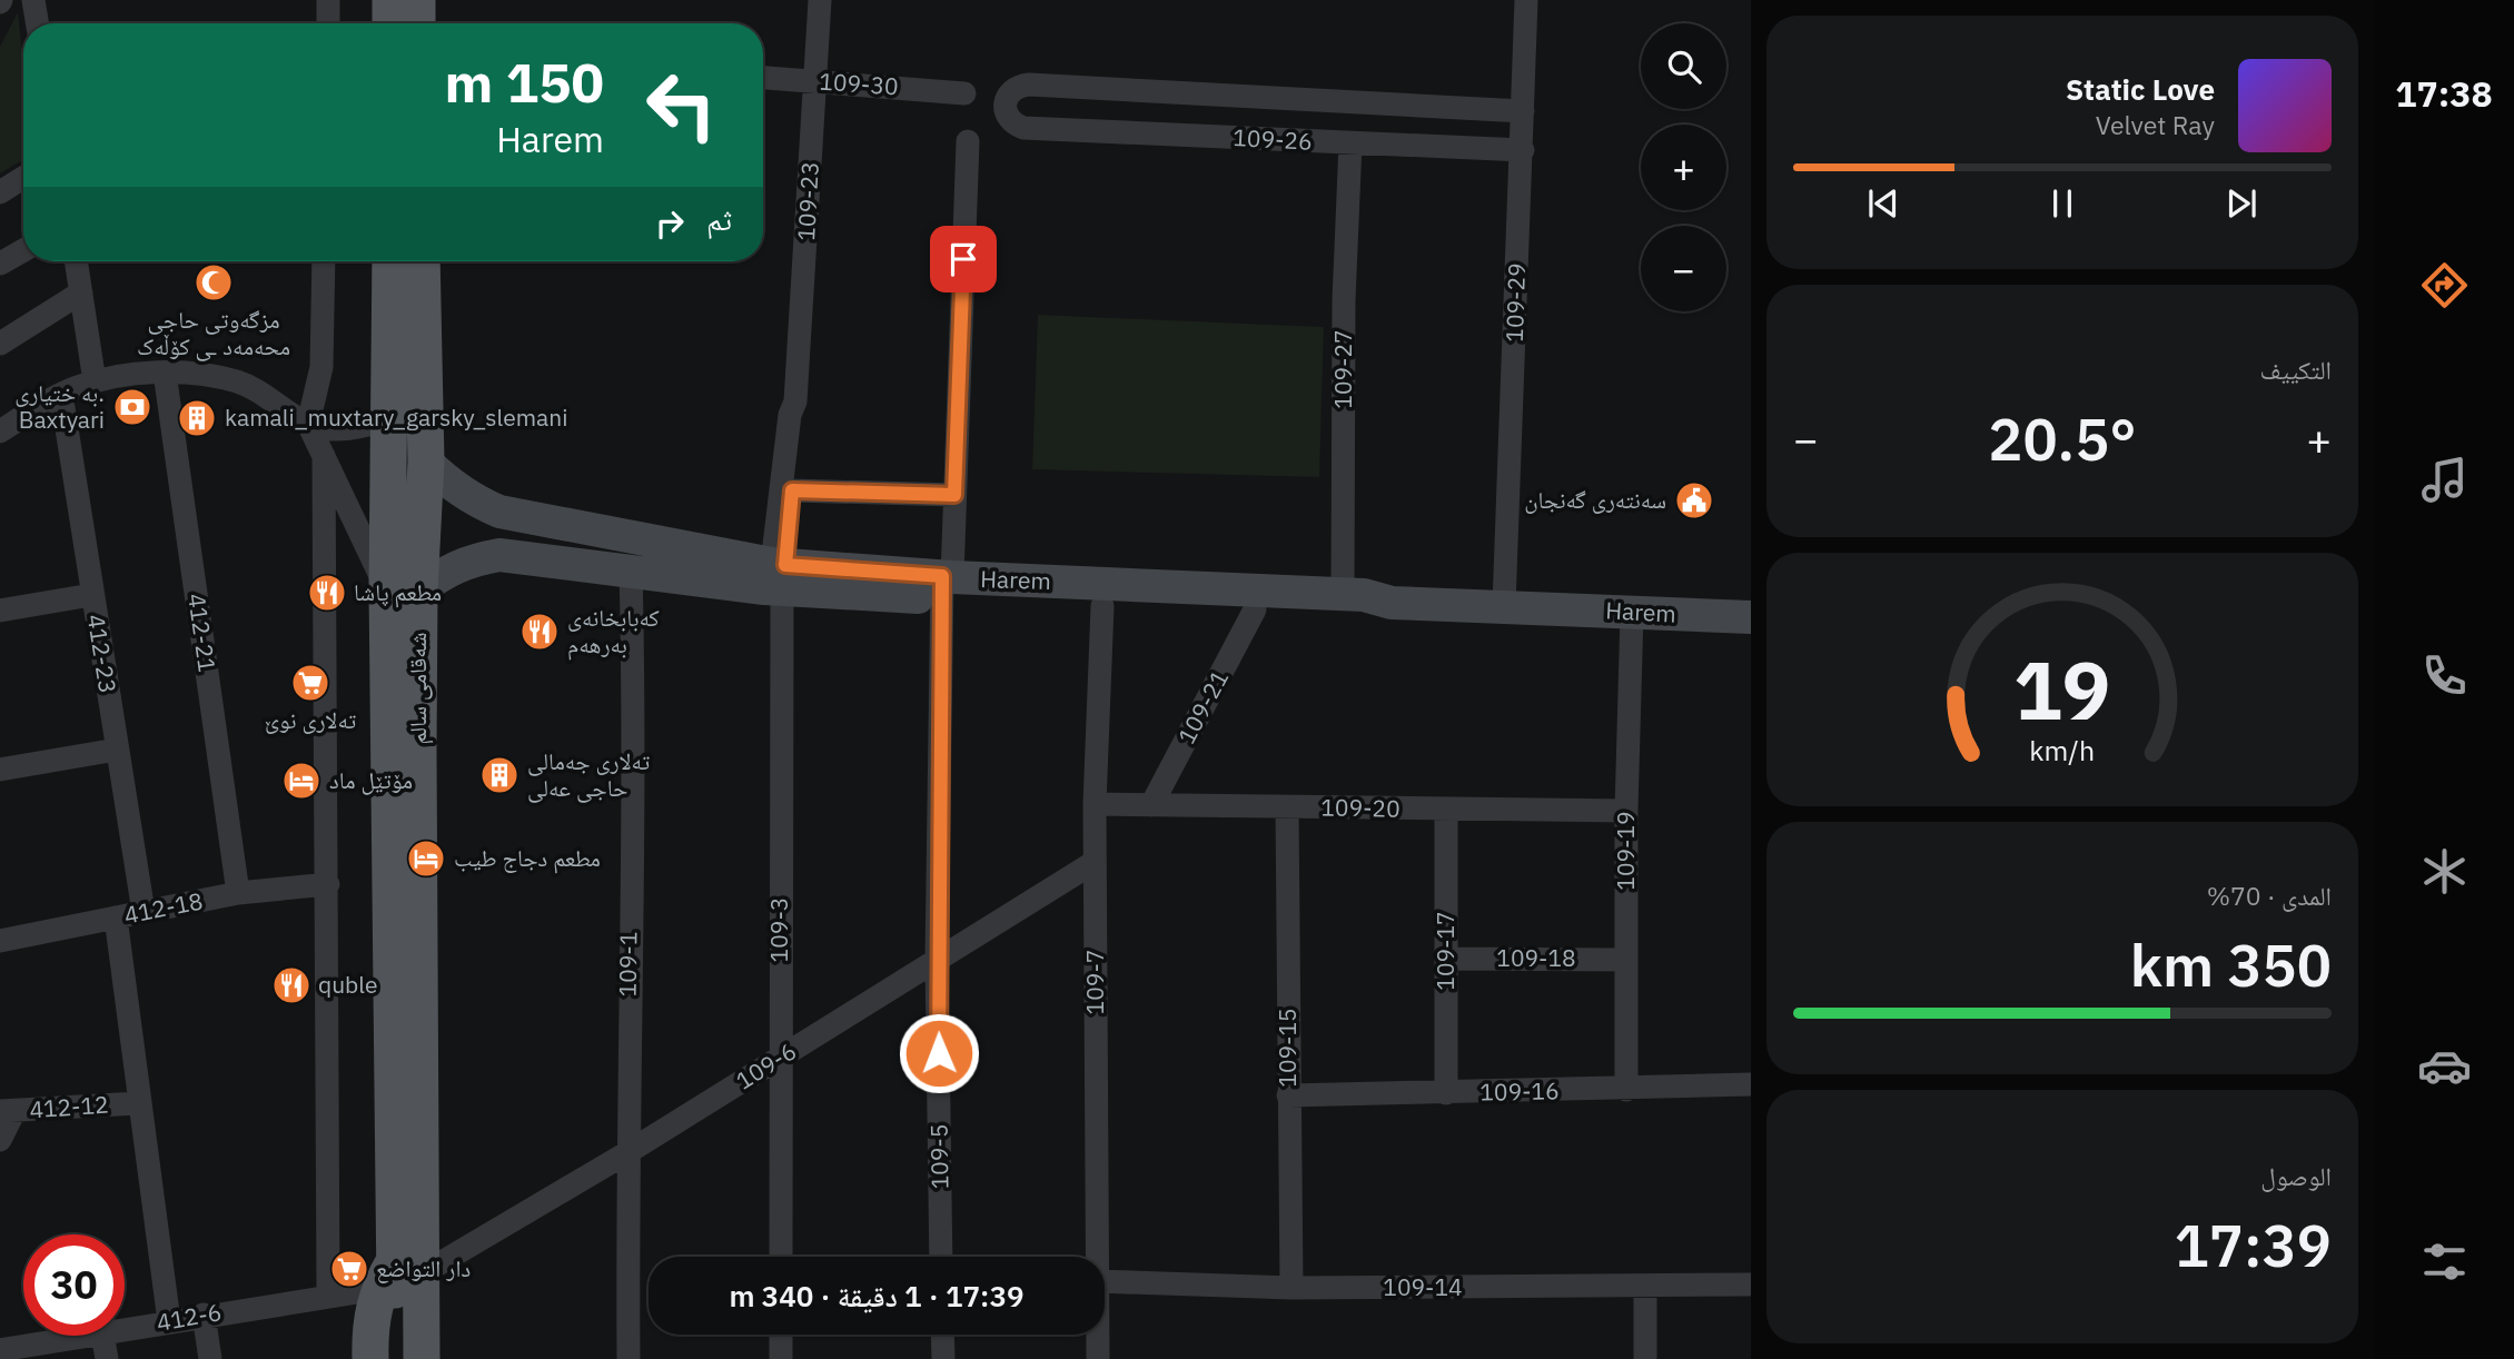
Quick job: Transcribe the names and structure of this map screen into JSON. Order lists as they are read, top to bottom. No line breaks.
{"streets":{"main road":["شەقامی سالم"],"street":["109-30","109-26","109-23","109-29","109-27","Harem","412-21","412-23","109-21","109-20","109-19","412-18","109-3","109-17","109-18","109-1","109-7","109-15","109-6","109-16","412-12","109-5","109-14","412-6"]},"crossings":[["109-30","109-23"],["109-26","109-29"],["109-26","109-27"],["109-23","Harem"],["109-23","109-3"],["109-29","Harem"],["109-27","Harem"],["Harem","شەقامی سالم"],["Harem","109-21"],["Harem","109-19"],["Harem","109-3"],["Harem","109-7"],["Harem","109-5"],["412-21","412-18"],["412-23","412-18"],["شەقامی سالم","412-6"],["109-21","109-20"],["109-20","109-19"],["109-20","109-17"],["109-20","109-7"],["109-20","109-15"],["109-19","109-18"],["109-19","109-16"],["109-3","109-6"],["109-17","109-18"],["109-17","109-16"],["109-1","109-6"],["109-7","109-6"],["109-15","109-16"],["109-15","109-14"],["109-6","109-5"]],"places":{"mosque":["مزگەوتی حاجی محەمەد ـی کۆڵەک"],"bank":["به ختیاری. Baxtyari"],"building":["kamali_muxtary_garsky_slemani","تەلاری جەمالی حاجی عەلی"],"public building":["سەنتەری گەنجان"],"restaurant":["مطعم پاشا","کەبابخانەی بەرهەم","quble"],"supermarket":["تەلاری نوێ","دار التواضع"],"hotel":["مۆتێل ماد","مطعم دجاج طيب"]},"page":{"tabs":"17:38","map_buttons":["+","−"],"turn":["150 m","Harem"],"song":["Static Love","Velvet Ray"],"then":"ثم","tile":["التكييف",["المدى · 70%","350 km"],["الوصول","17:39"]],"heat":["−","20.5°","+"],"limit":"30","trip":"17:39 · 1 دقيقة · 340 m","gauge":["19","km/h"]}}
